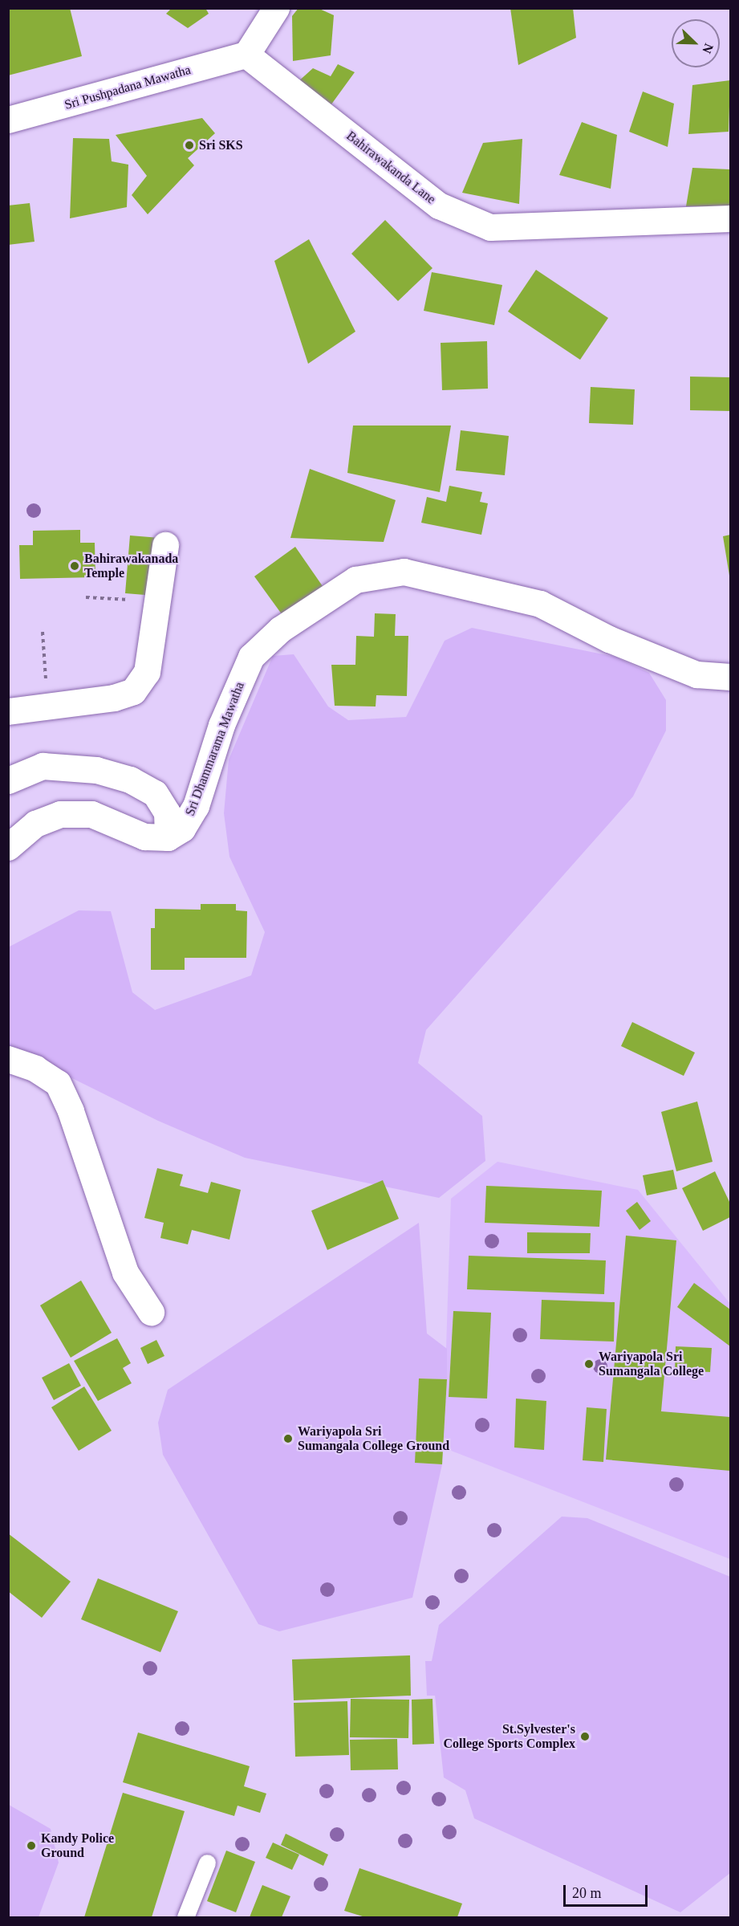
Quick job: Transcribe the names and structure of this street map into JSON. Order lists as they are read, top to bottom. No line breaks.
{"streets":{"street":["Sri Pushpadana Mawatha","Bahirawakanda Lane","Sri Dhammarama Mawatha"]},"crossings":[["Sri Pushpadana Mawatha","Bahirawakanda Lane"]],"places":["Sri SKS","Bahirawakanada Temple","Wariyapola Sri Sumangala College","Wariyapola Sri Sumangala College Ground","St.Sylvester's College Sports Complex","Kandy Police Ground"],"scale_bar":"20 m","north":"bottom right"}
